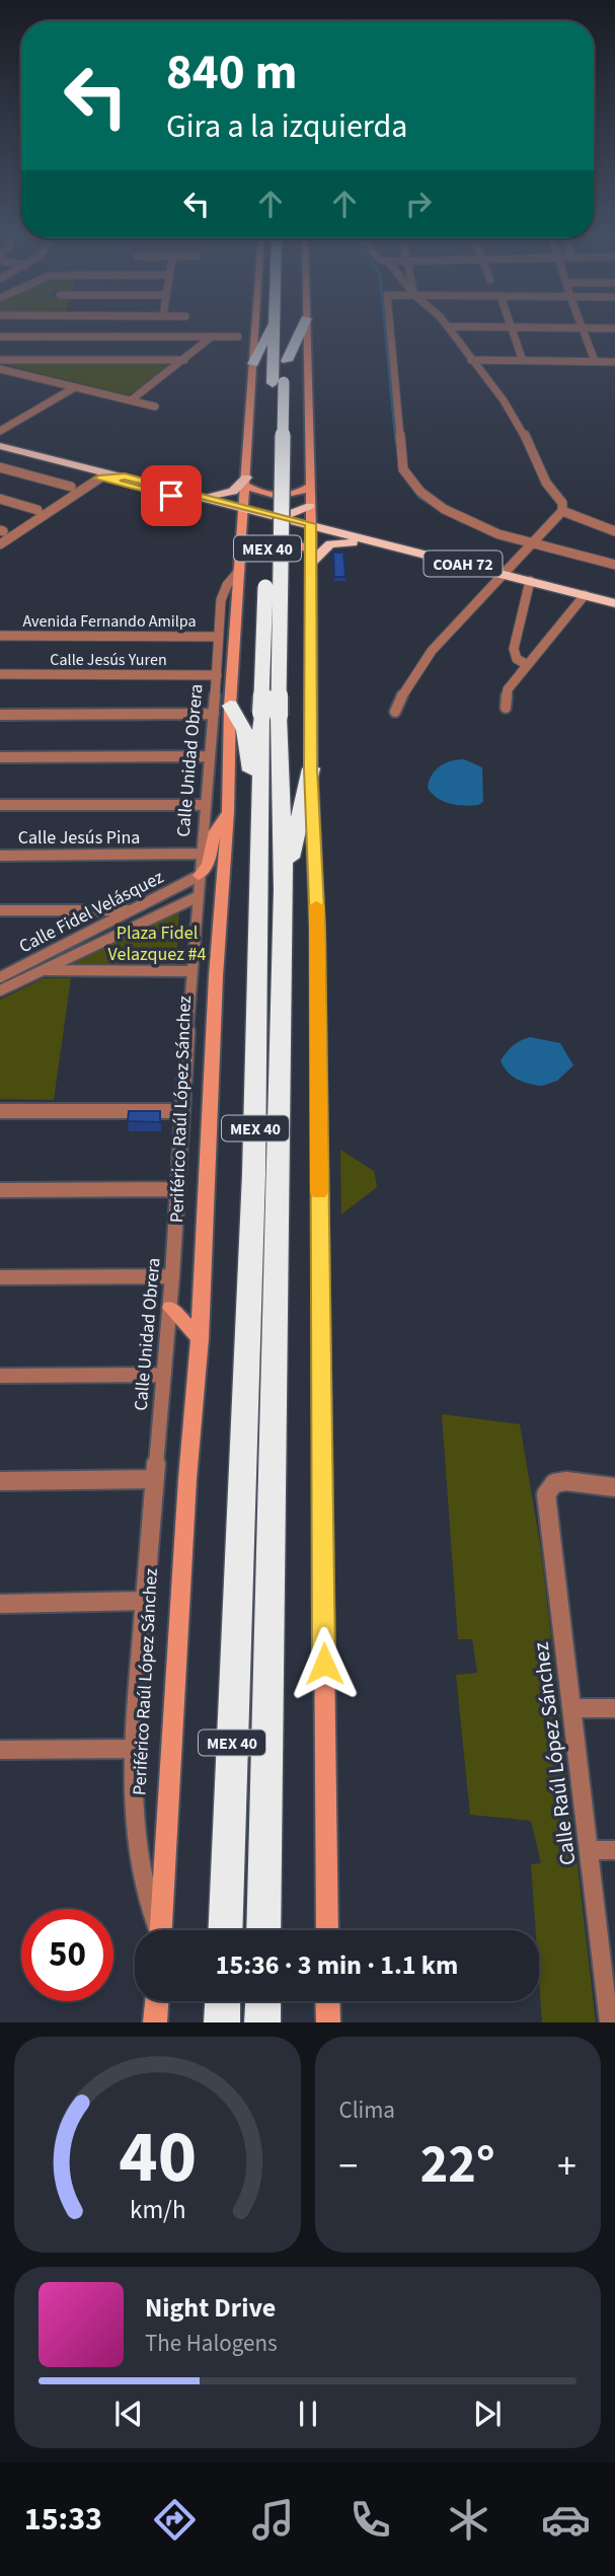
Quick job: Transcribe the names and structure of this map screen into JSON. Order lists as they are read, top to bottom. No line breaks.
{"streets":{"highway":["MEX 40"],"main road":["COAH 72","Periférico Raúl López Sánchez"],"street":["Avenida Fernando Amilpa","Calle Jesús Yuren","Calle Unidad Obrera","Calle Jesús Pina","Calle Fidel Velásquez","Calle Raúl López Sánchez"]},"crossings":[["COAH 72","Periférico Raúl López Sánchez"],["Avenida Fernando Amilpa","Calle Unidad Obrera"],["Calle Jesús Yuren","Calle Unidad Obrera"],["Calle Unidad Obrera","Calle Jesús Pina"],["Calle Unidad Obrera","Calle Fidel Velásquez"],["Calle Unidad Obrera","Periférico Raúl López Sánchez"]],"parks":["Plaza Fidel Velazquez #4"],"page":{"turn":["840 m","Gira a la izquierda"],"limit":"50","trip":"15:36 · 3 min · 1.1 km","tile":"Clima","heat":["−","22°","+"],"song":["Night Drive","The Halogens"],"tabs":"15:33","gauge":["40","km/h"]}}
